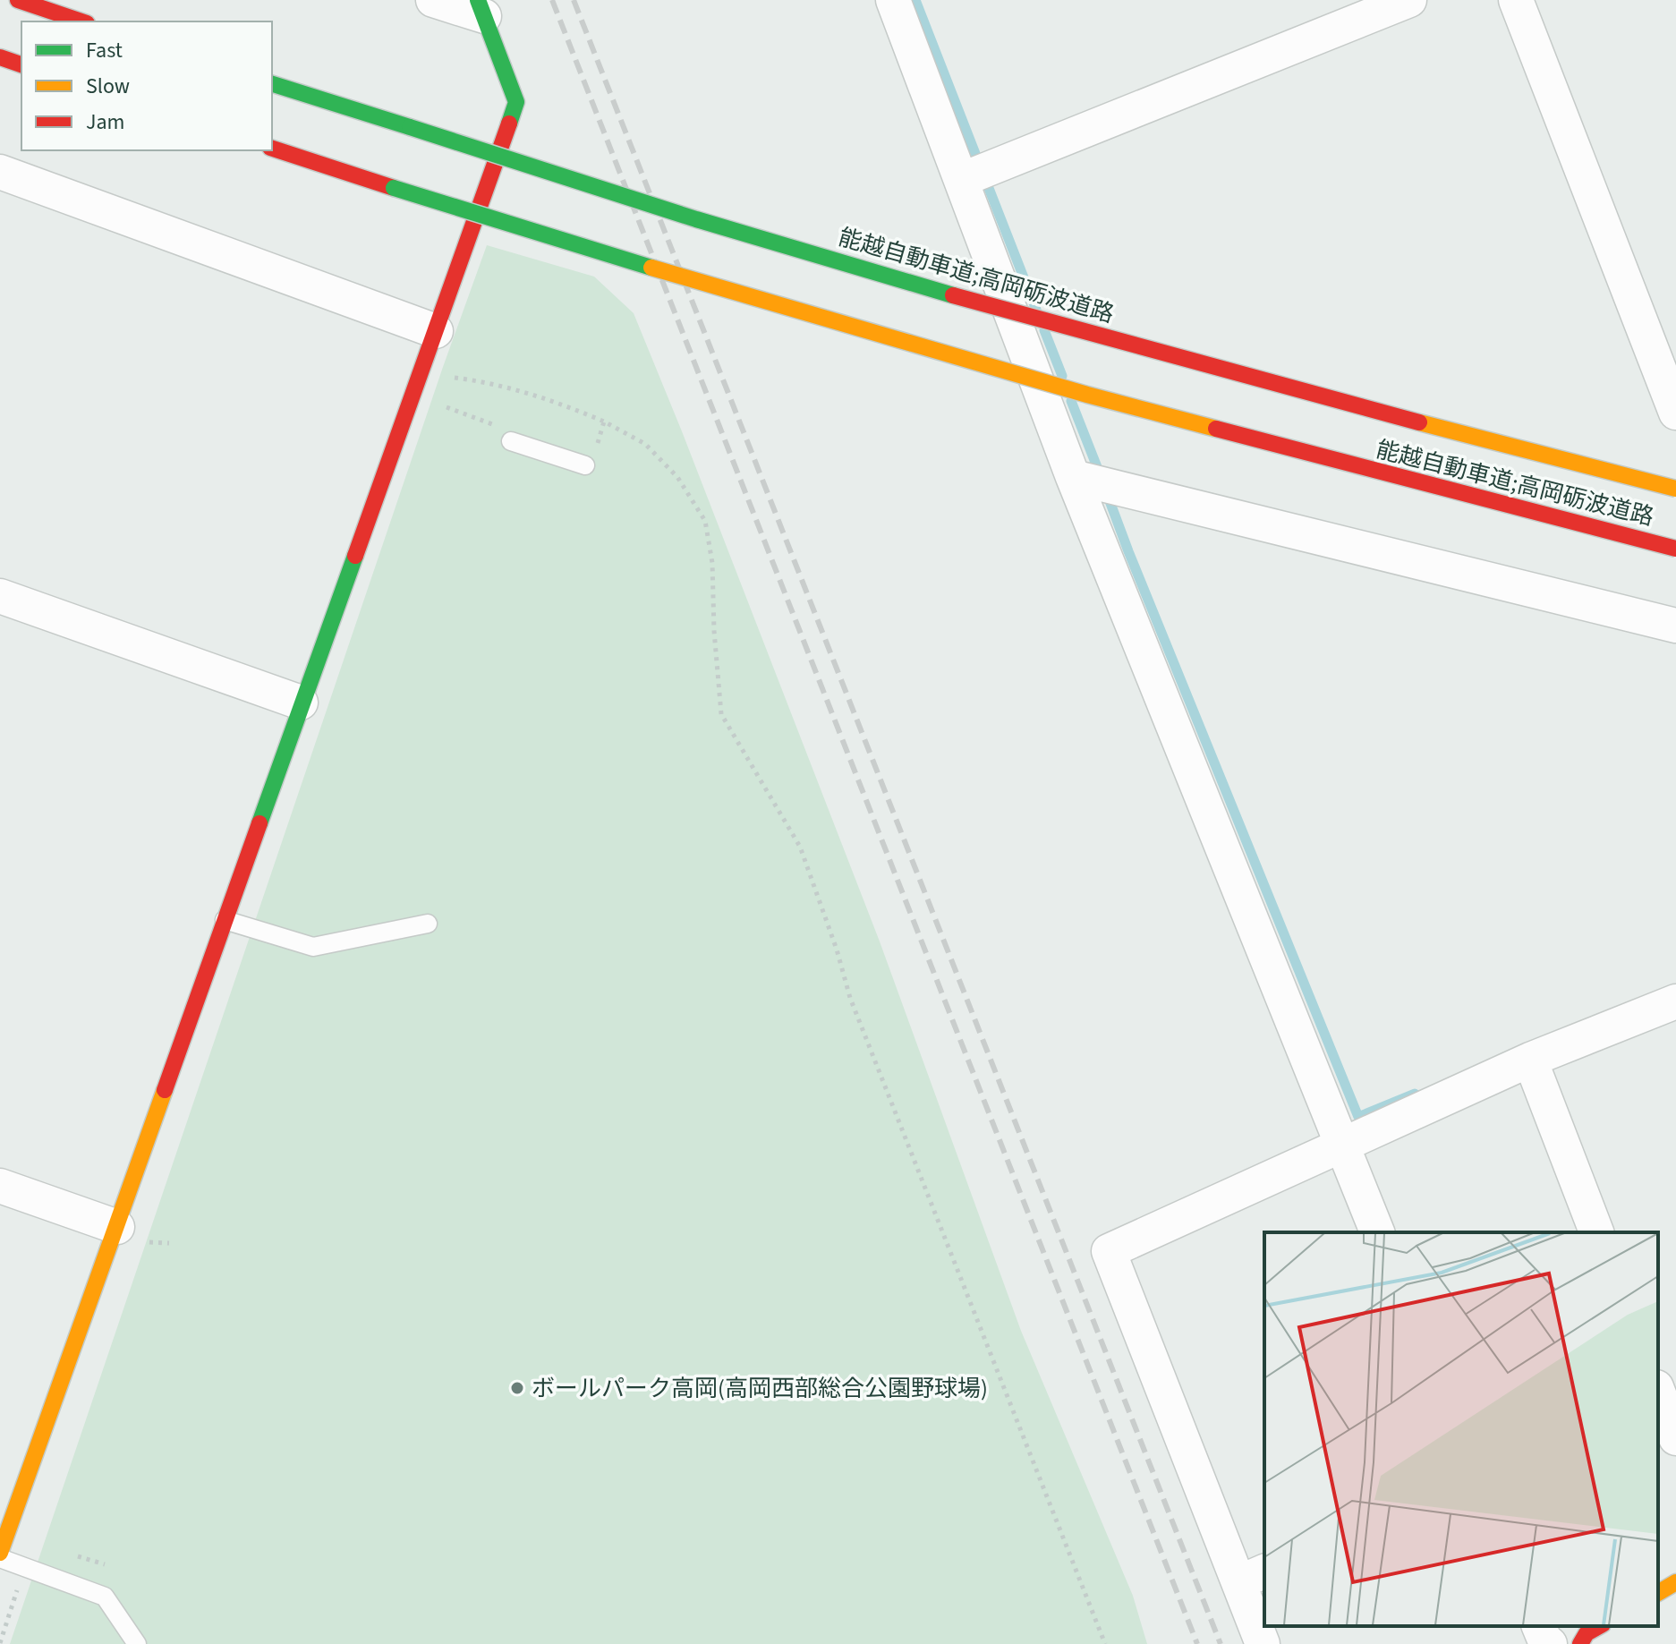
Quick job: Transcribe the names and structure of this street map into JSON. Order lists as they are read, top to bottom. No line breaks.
{"streets":{"main road":["能越自動車道;高岡砺波道路"]},"places":["ボールパーク高岡(高岡西部総合公園野球場)"],"legend":["Fast","Slow","Jam"]}
